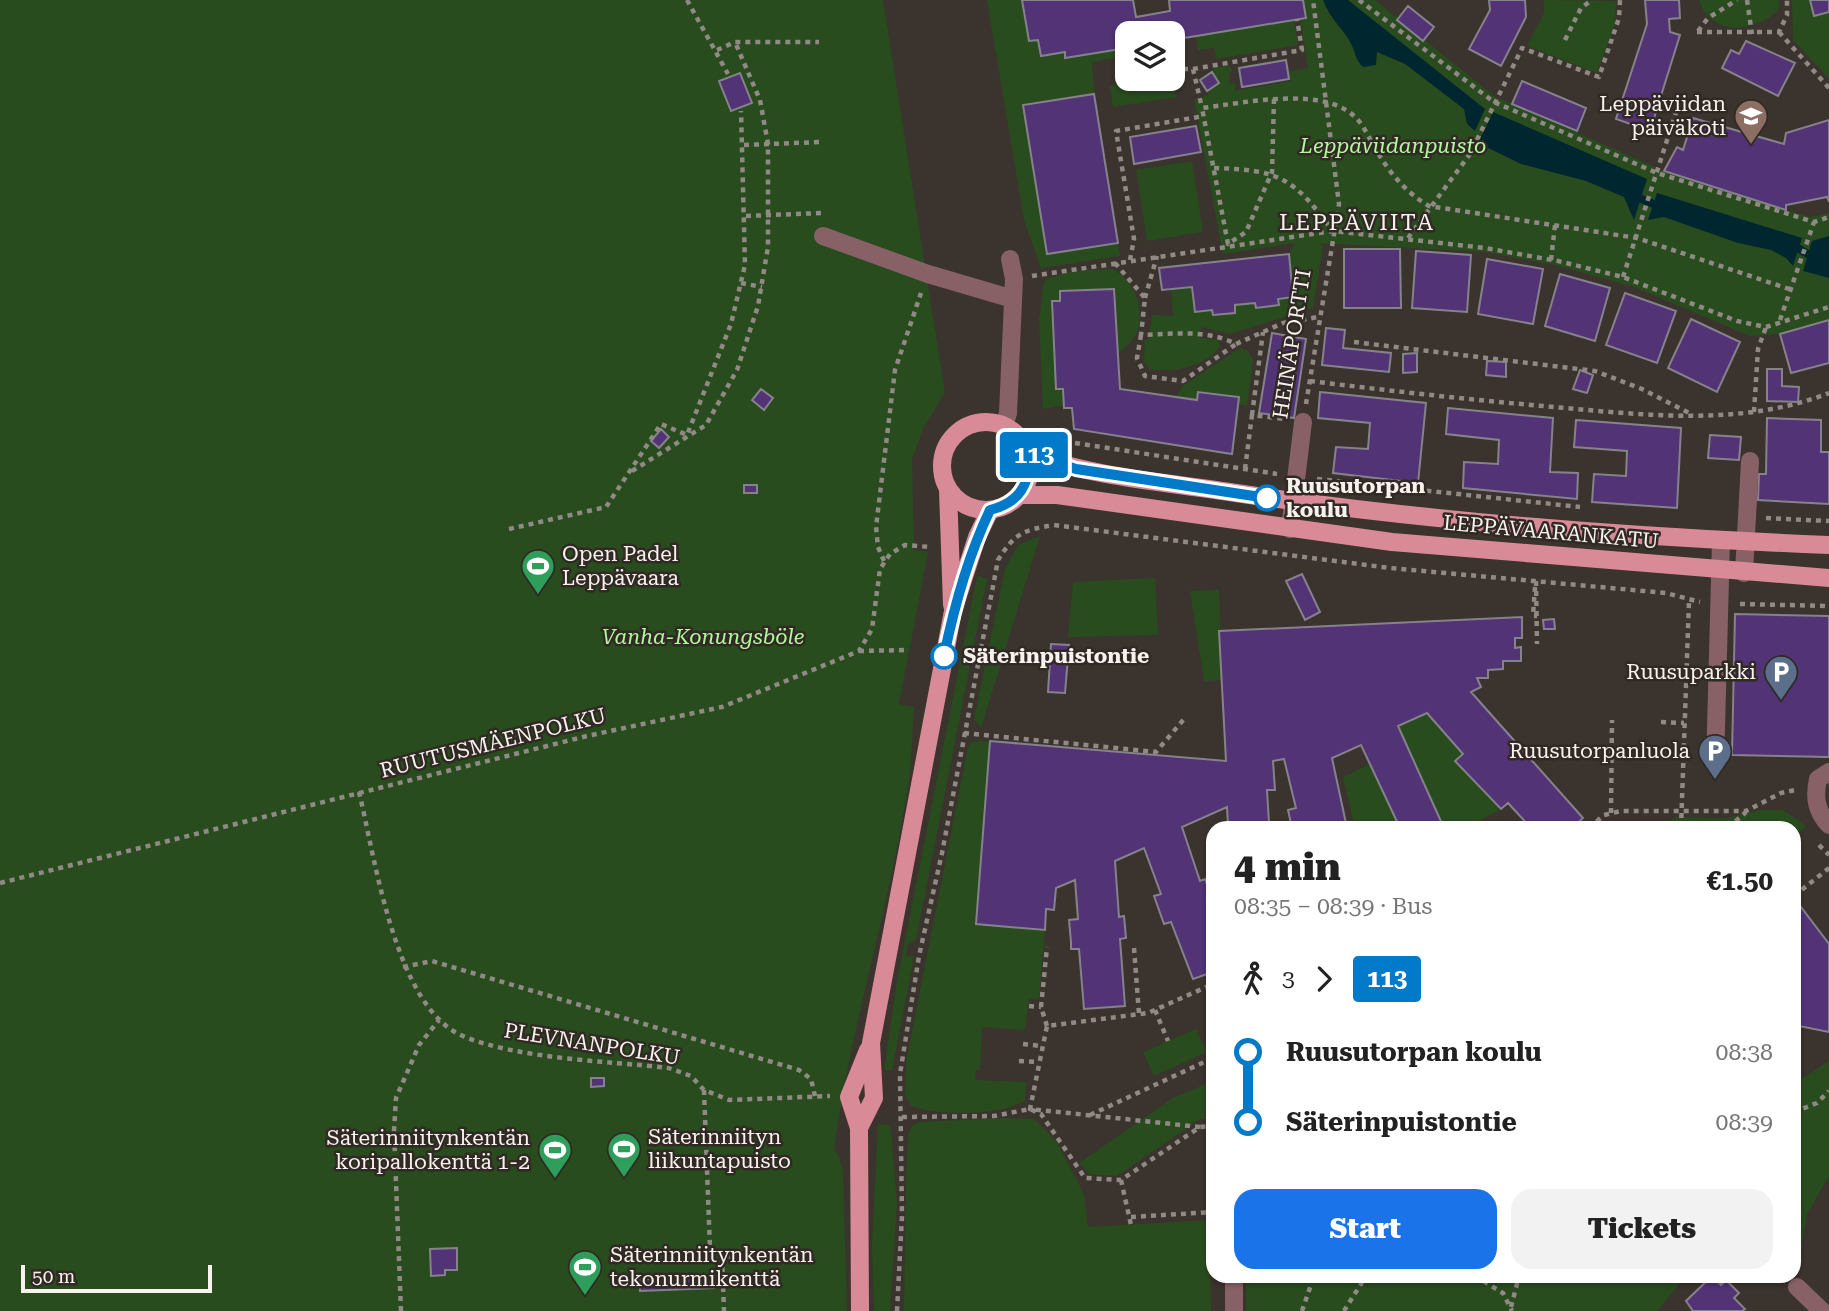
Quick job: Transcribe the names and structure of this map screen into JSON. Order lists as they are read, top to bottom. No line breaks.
{"streets":{"main road":["LEPPÄVAARANKATU"],"street":["HEINÄPORTTI"],"path":["RUUTUSMÄENPOLKU","PLEVNANPOLKU"]},"crossings":[["HEINÄPORTTI","LEPPÄVAARANKATU"],["RUUTUSMÄENPOLKU","PLEVNANPOLKU"]],"districts":["LEPPÄVIITA"],"parks":["Leppäviidanpuisto","Vanha-Konungsböle"],"places":{"school or university":["Leppäviidan päiväkoti"],"other":["Ruusutorpan koulu","Säterinpuistontie"],"sports":["Open Padel Leppävaara","Säterinniityn liikuntapuisto","Säterinniitynkentän koripallokenttä 1-2","Säterinniitynkentän tekonurmikenttä"],"parking":["Ruusuparkki","Ruusutorpanluola"]},"lines":["bus line 113"],"scale_bar":"50 m","page":{"on_map":"113","heading":["4 min","08:35 – 08:39 · Bus","€1.50"],"legs":["3","113"],"list":[{"name":"Ruusutorpan koulu","value":"08:38"},{"name":"Säterinpuistontie","value":"08:39"}],"buttons":["Start","Tickets"],"scale":"50 m"}}
